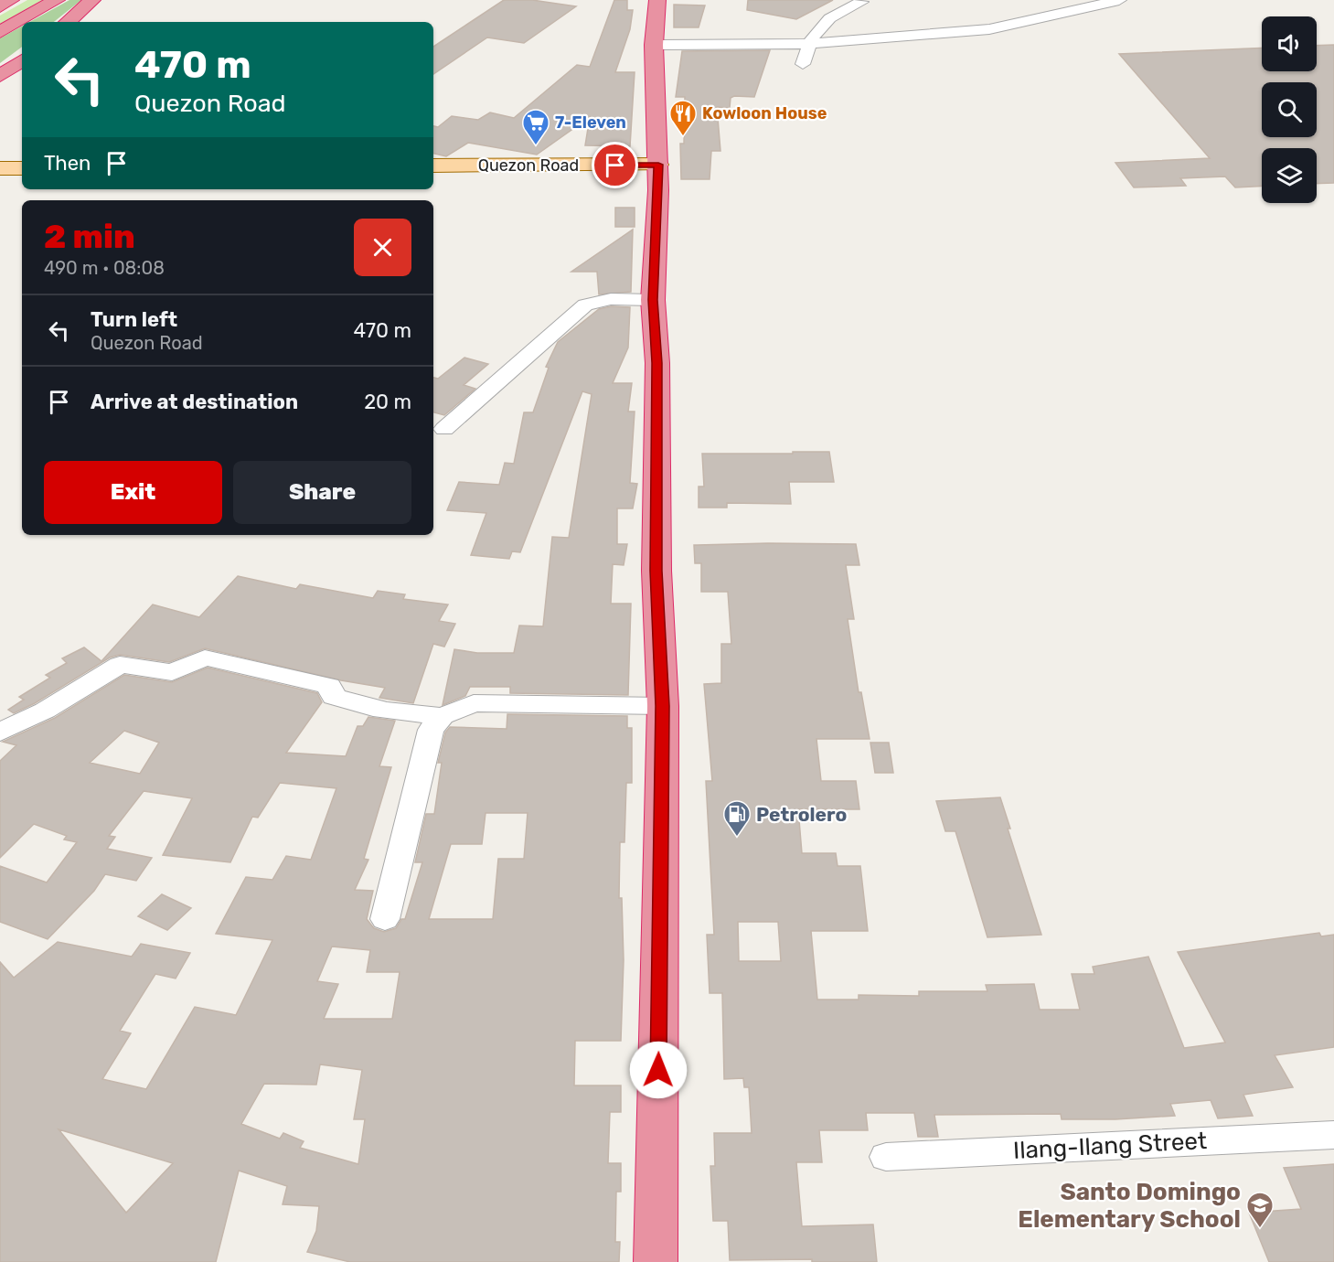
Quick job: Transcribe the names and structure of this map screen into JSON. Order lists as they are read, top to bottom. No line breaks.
{"streets":{"main road":["Quezon Road"],"street":["Ilang-Ilang Street"]},"places":{"restaurant":["Kowloon House"],"supermarket":["7-Eleven"],"fuel station":["Petrolero"],"school or university":["Santo Domingo Elementary School"]},"page":{"turn":["470 m","Quezon Road"],"then":"Then","heading":["2 min","490 m · 08:08"],"list":[{"name":"Turn left","note":"Quezon Road","value":"470 m"},{"name":"Arrive at destination","value":"20 m"}],"buttons":["Exit","Share"]}}
